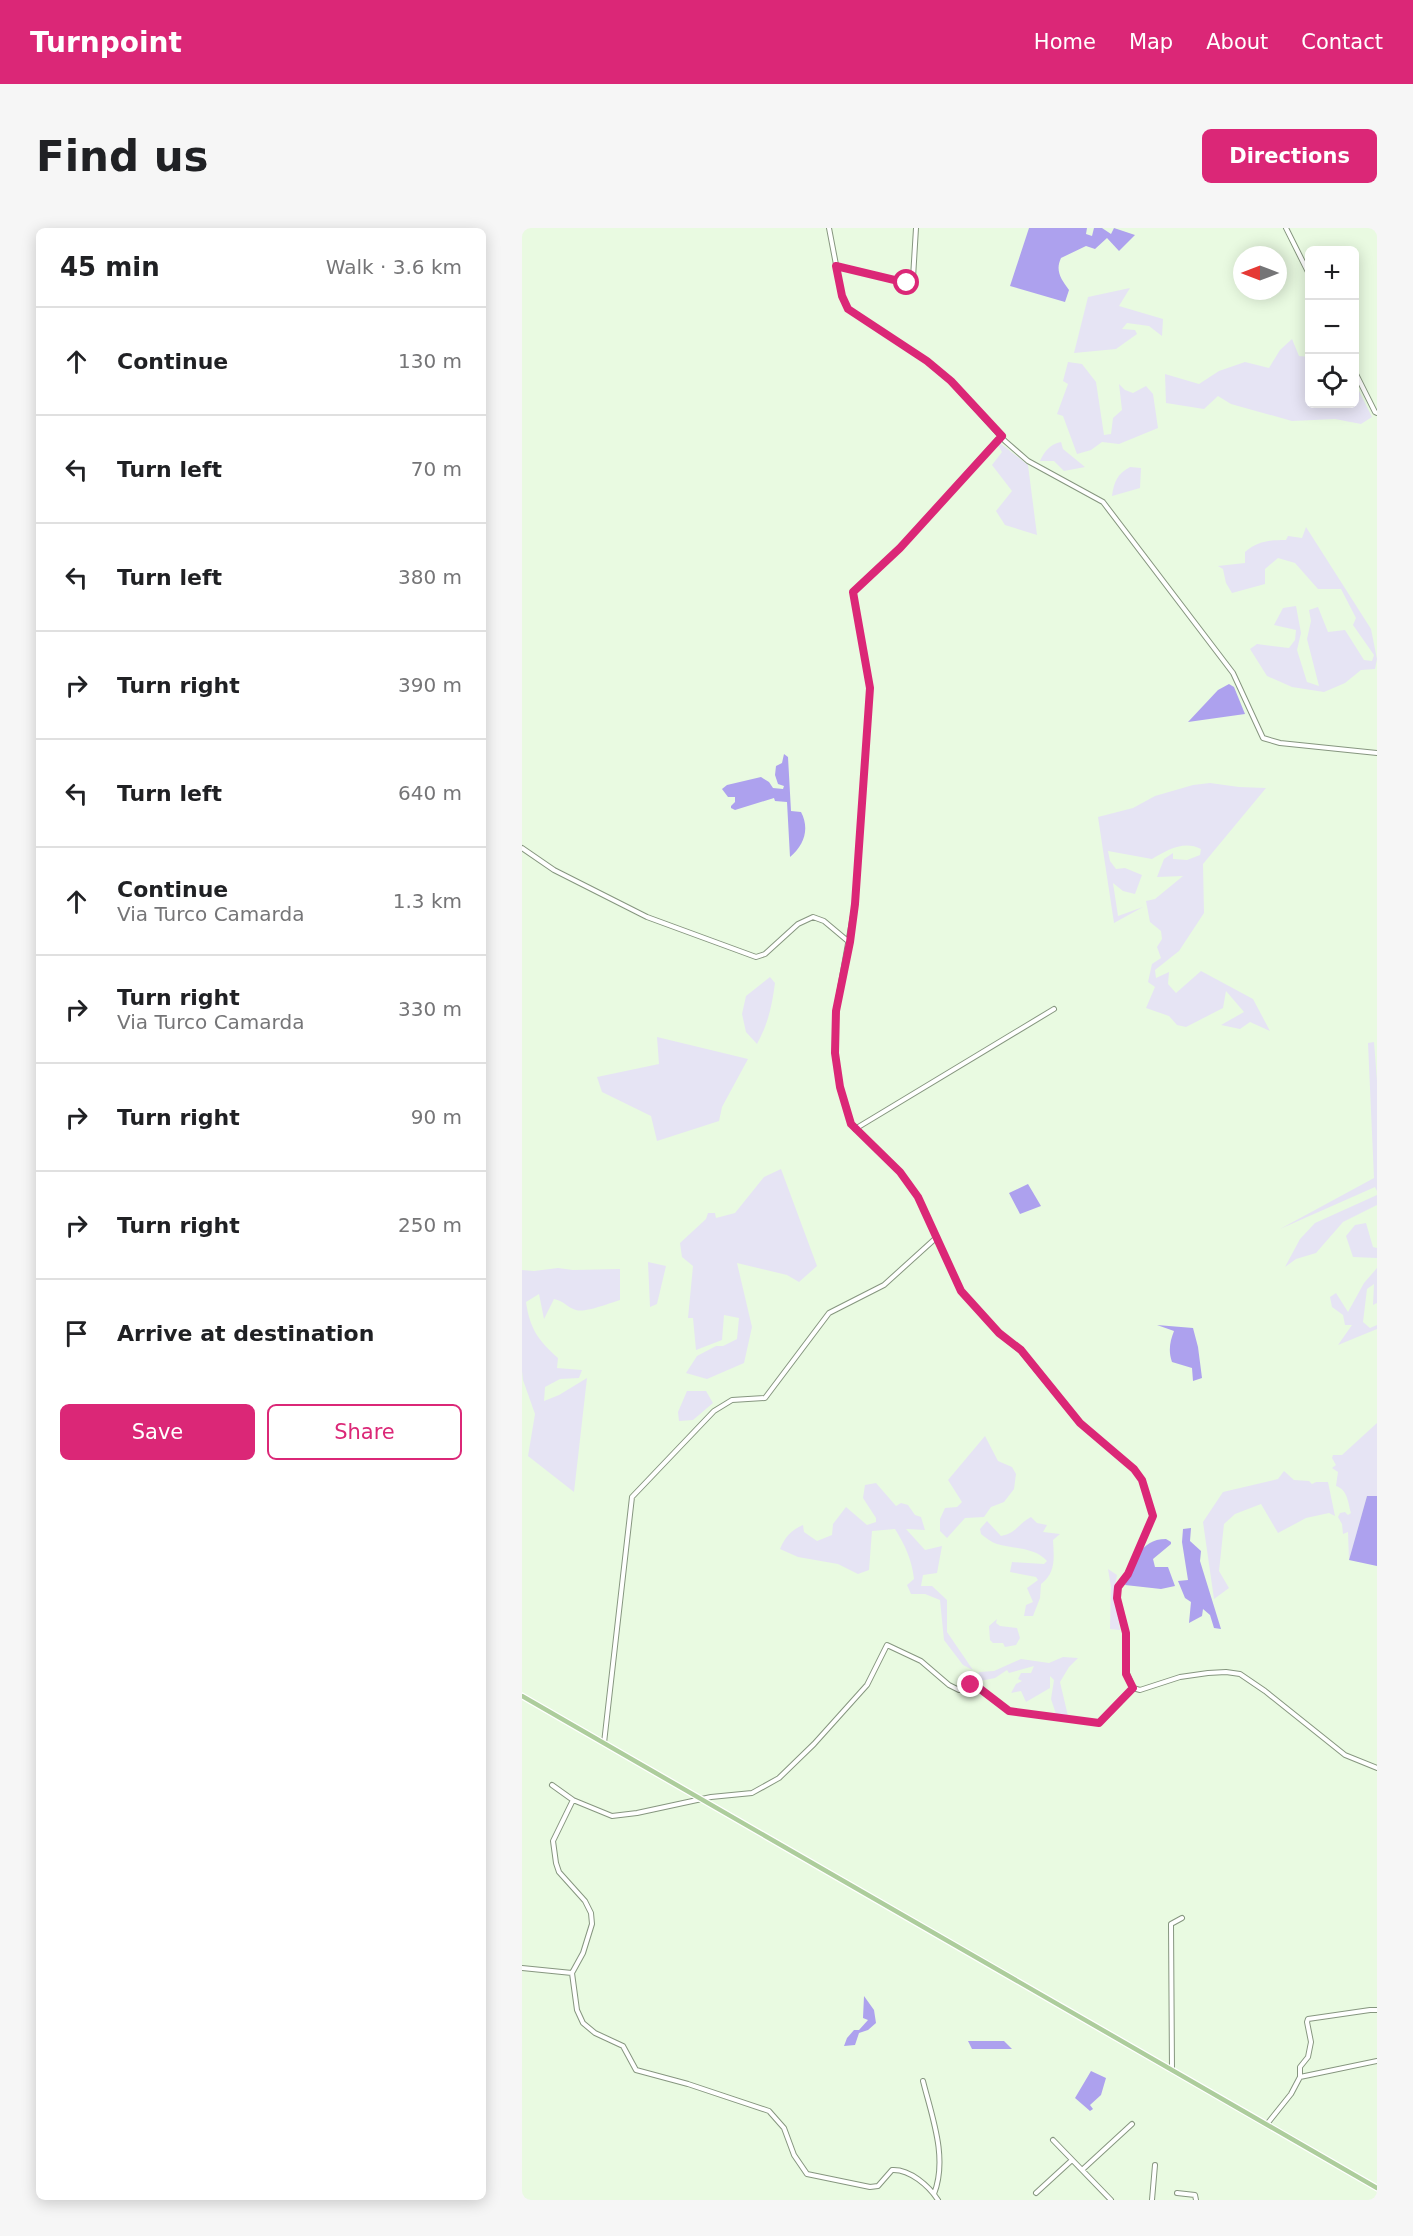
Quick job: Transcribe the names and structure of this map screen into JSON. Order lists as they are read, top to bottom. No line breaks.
{"north":"left","page":{"header":"Turnpoint","nav":["Home","Map","About","Contact"],"buttons":["Directions",["Save","Share"]],"title":"Find us","heading":["45 min","Walk · 3.6 km"],"map_buttons":["+","−"],"list":[["Continue","130 m"],["Turn left","70 m"],["Turn left","380 m"],["Turn right","390 m"],["Turn left","640 m"],["Continue","Via Turco Camarda","1.3 km"],["Turn right","Via Turco Camarda","330 m"],["Turn right","90 m"],["Turn right","250 m"],"Arrive at destination"]}}
